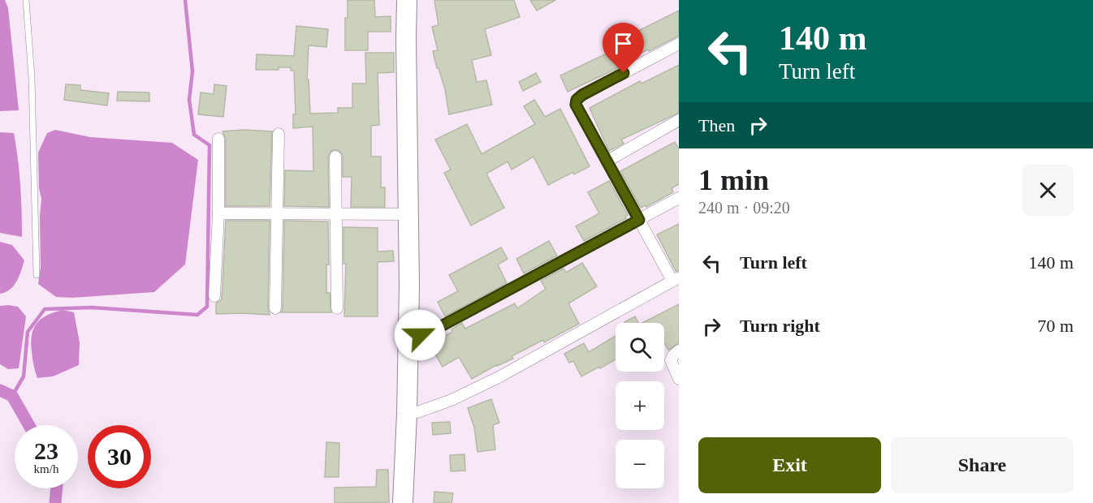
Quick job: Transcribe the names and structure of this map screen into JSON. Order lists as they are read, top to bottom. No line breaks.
{"page":{"turn":["140 m","Turn left"],"then":"Then","heading":["1 min","240 m · 09:20"],"list":[{"name":"Turn left","value":"140 m"},{"name":"Turn right","value":"70 m"}],"map_buttons":["+","−"],"speed":"23 km/h","limit":"30","buttons":["Exit","Share"]}}
